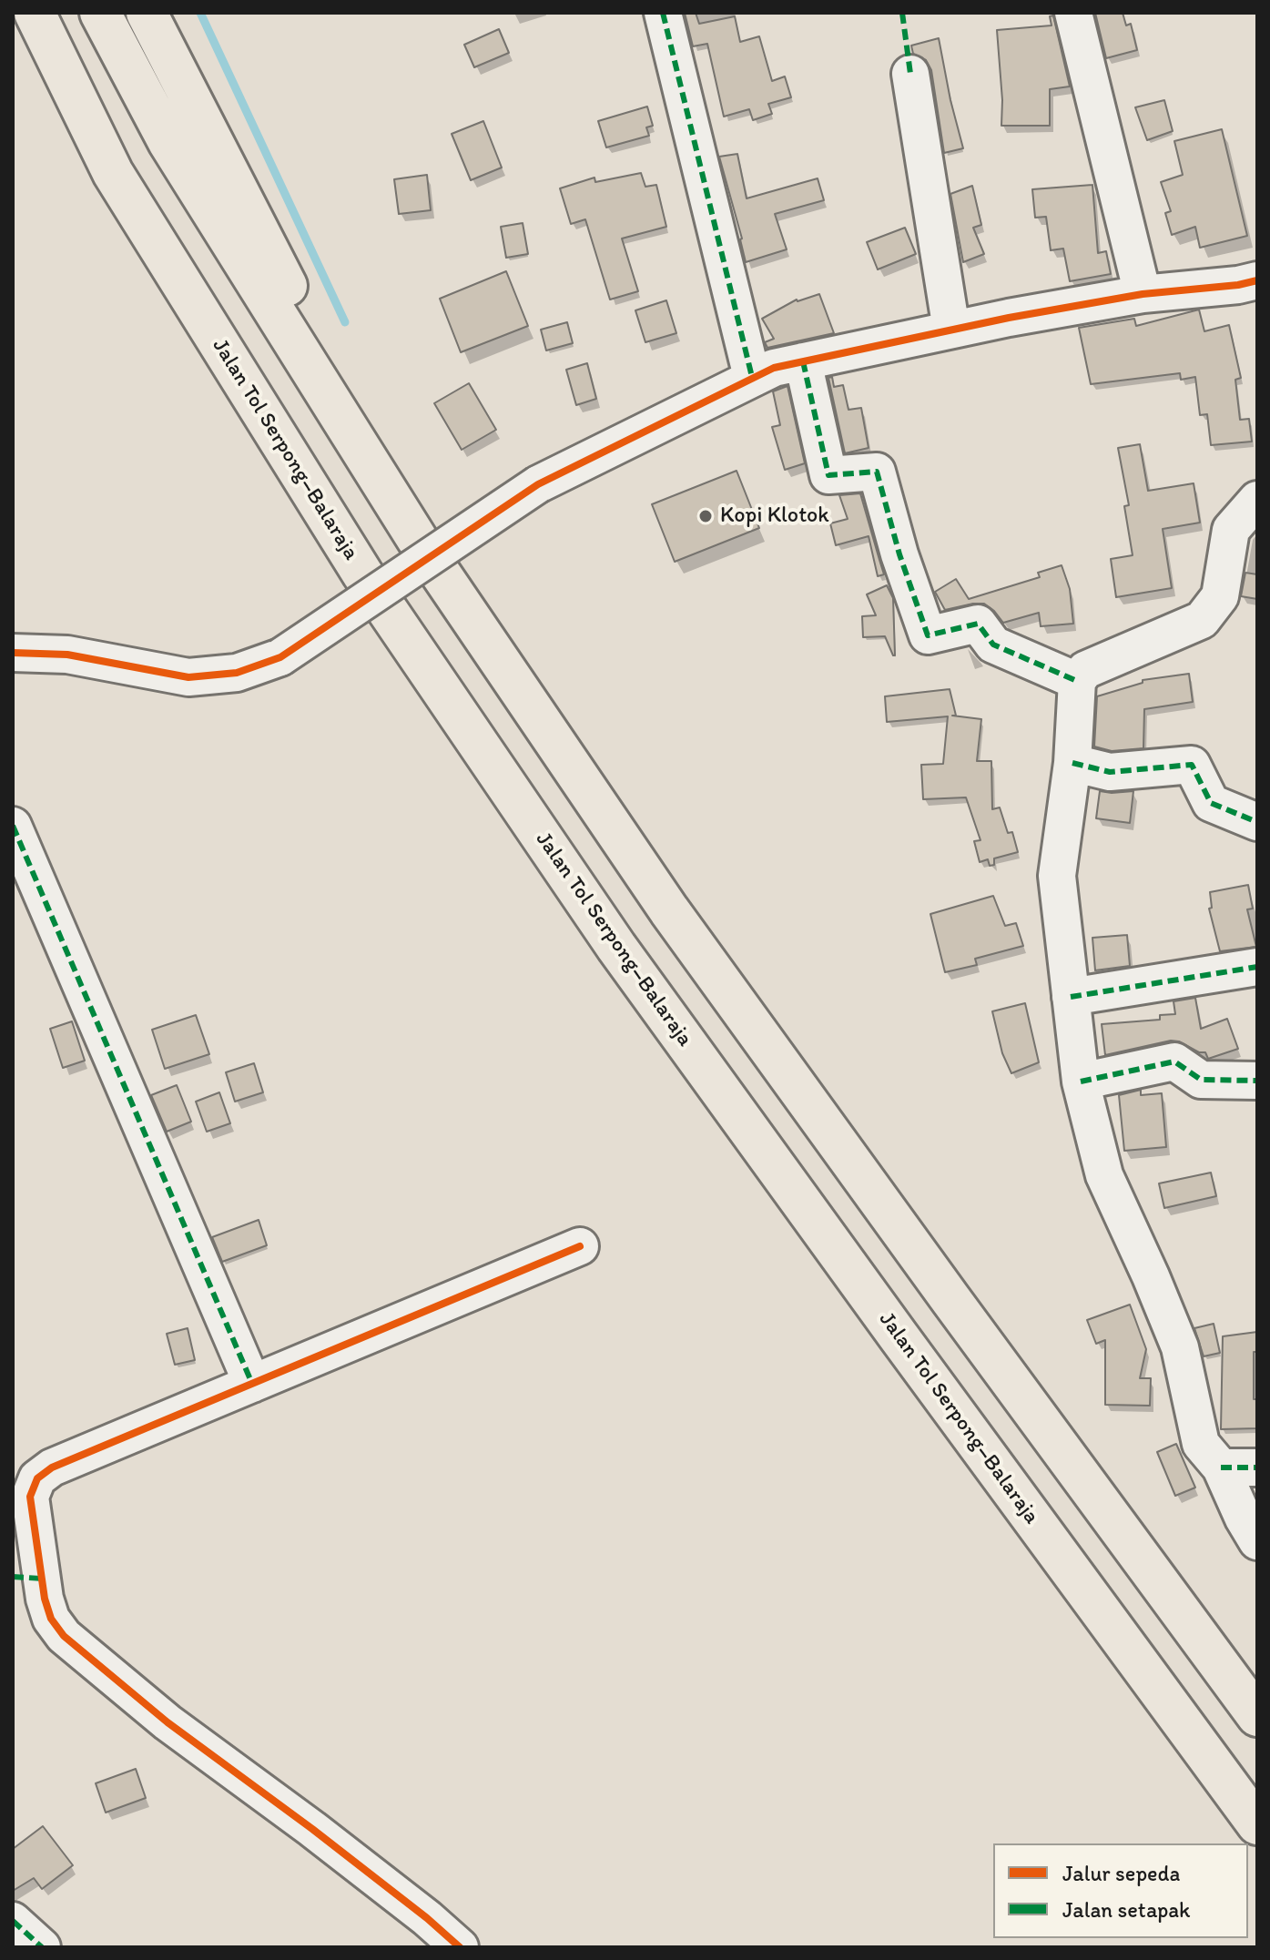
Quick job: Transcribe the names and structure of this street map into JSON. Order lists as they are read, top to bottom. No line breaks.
{"streets":{"highway":["Jalan Tol Serpong–Balaraja"]},"places":["Kopi Klotok"],"legend":["Jalur sepeda","Jalan setapak"]}
